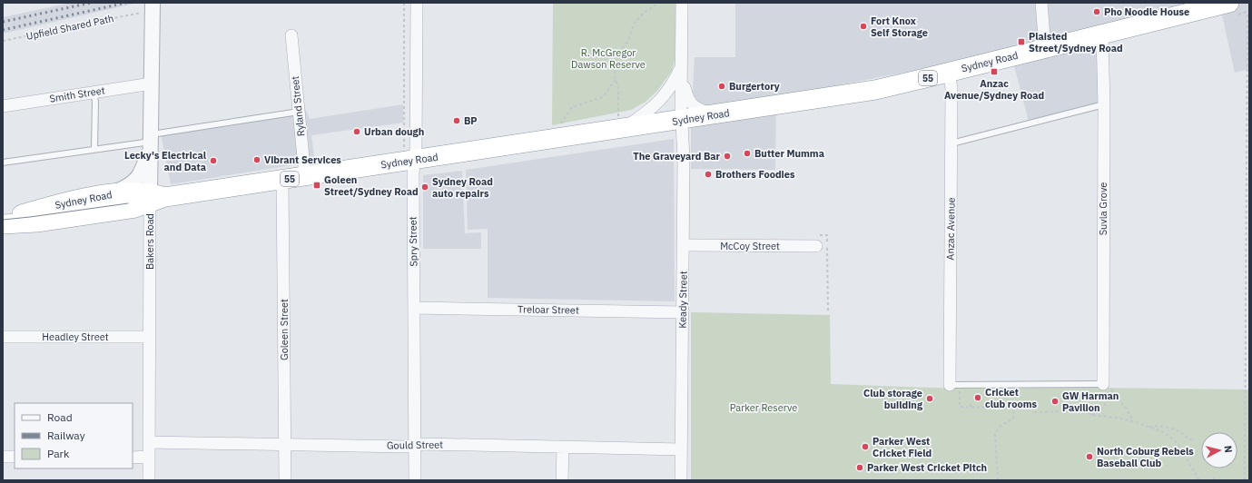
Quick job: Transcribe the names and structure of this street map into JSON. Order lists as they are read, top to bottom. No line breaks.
{"streets":{"highway":["Sydney Road","55"],"street":["Smith Street","Ryland Street","Suvla Grove","Anzac Avenue","Bakers Road","Spry Street","McCoy Street","Keady Street","Treloar Street","Goleen Street","Headley Street","Gould Street"],"path":["Upfield Shared Path"]},"crossings":[["Sydney Road","Ryland Street"],["Sydney Road","Suvla Grove"],["Sydney Road","Anzac Avenue"],["Sydney Road","Bakers Road"],["Sydney Road","Spry Street"],["Sydney Road","Keady Street"],["Sydney Road","Goleen Street"],["Smith Street","Bakers Road"],["Bakers Road","Headley Street"],["Bakers Road","Gould Street"],["Spry Street","Treloar Street"],["Spry Street","Gould Street"],["McCoy Street","Keady Street"],["Keady Street","Treloar Street"],["Keady Street","Gould Street"],["Goleen Street","Gould Street"]],"parks":["R. McGregor Dawson Reserve","Parker Reserve"],"places":{"other":["Pho Noodle House","Fort Knox Self Storage","Burgertory","BP","Urban dough","Butter Mumma","The Graveyard Bar","Vibrant Services","Lecky's Electrical and Data","Brothers Foodies","Sydney Road auto repairs","Cricket club rooms","Club storage building","GW Harman Pavilion","Parker West Cricket Field","North Coburg Rebels Baseball Club","Parker West Cricket Pitch"],"transit":["Plaisted Street/Sydney Road","Anzac Avenue/Sydney Road","Goleen Street/Sydney Road"]},"legend":["Road","Railway","Park"],"north":"right"}
